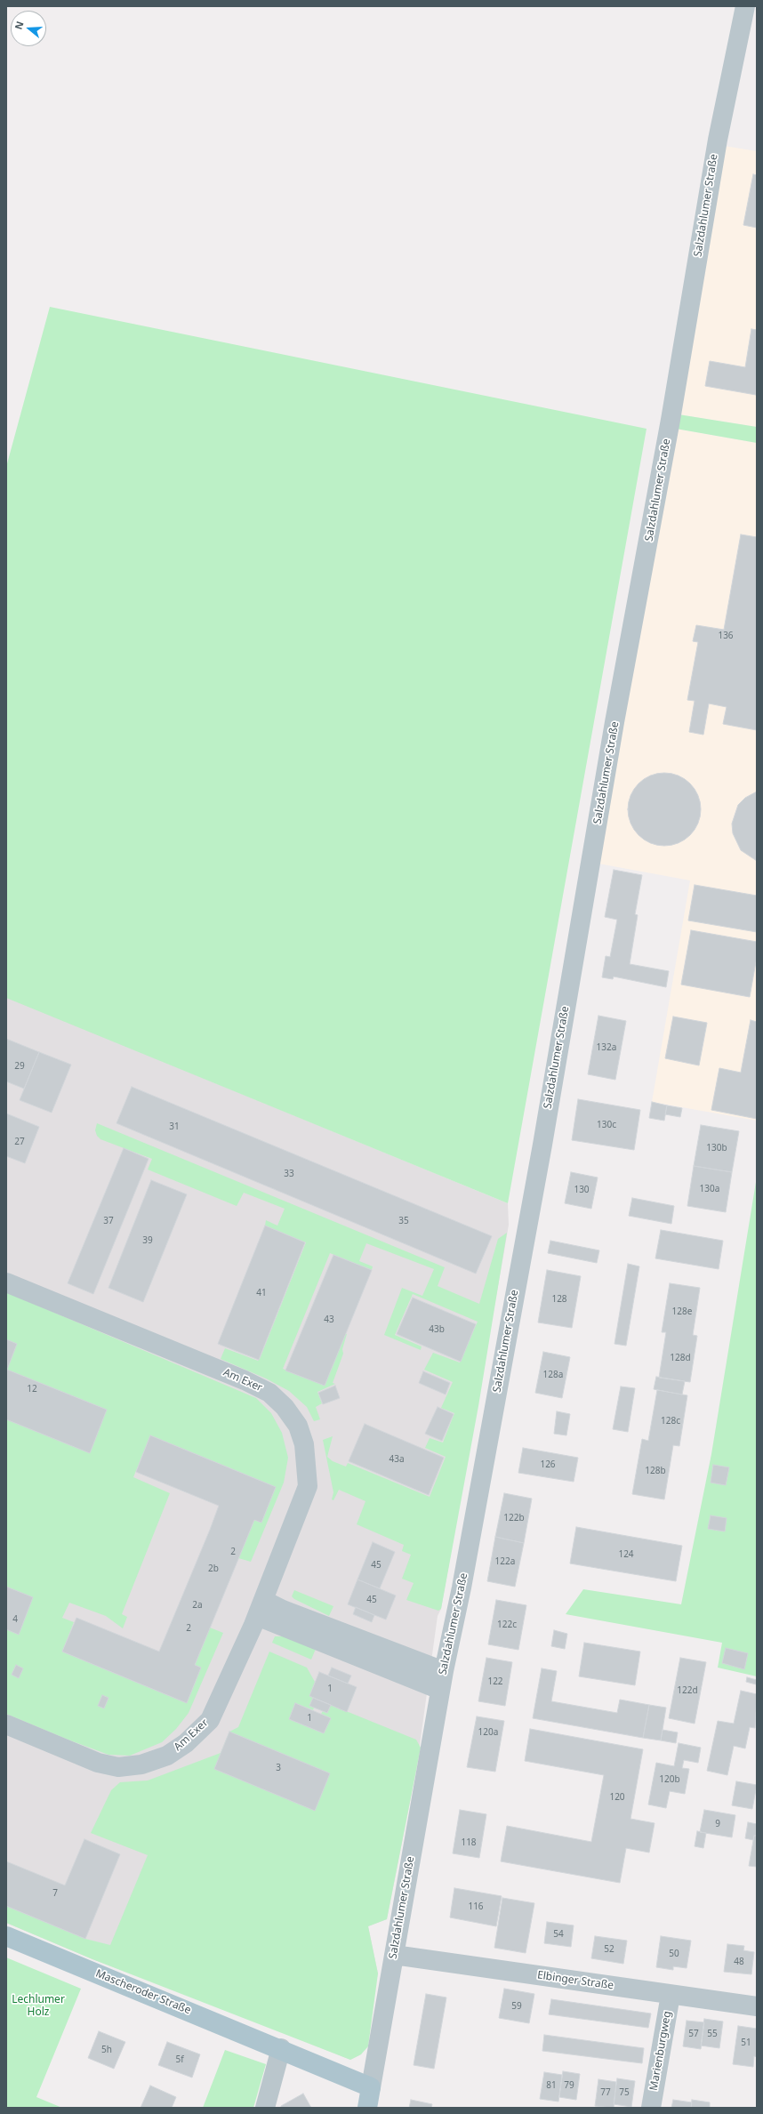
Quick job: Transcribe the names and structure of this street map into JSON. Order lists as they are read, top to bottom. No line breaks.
{"streets":{"main road":["Salzdahlumer Straße","Mascheroder Straße"],"street":["Am Exer","Elbinger Straße","Marienburgweg"]},"crossings":[["Salzdahlumer Straße","Elbinger Straße"],["Salzdahlumer Straße","Mascheroder Straße"],["Elbinger Straße","Marienburgweg"]],"parks":["Lechlumer Holz"],"house_numbers":["136","132a","29","130c","31","27","130b","33","130a","130","37","35","39","41","128","128e","43","43b","128d","128a","12","128c","43a","126","128b","122b","2","124","122a","45","2b","45","2a","4","122c","2","122","1","122d","1","120a","3","120b","120","9","118","7","116","54","52","50","48","59","57","55","51","5h","5f","81","79","77","75"],"north":"left"}
